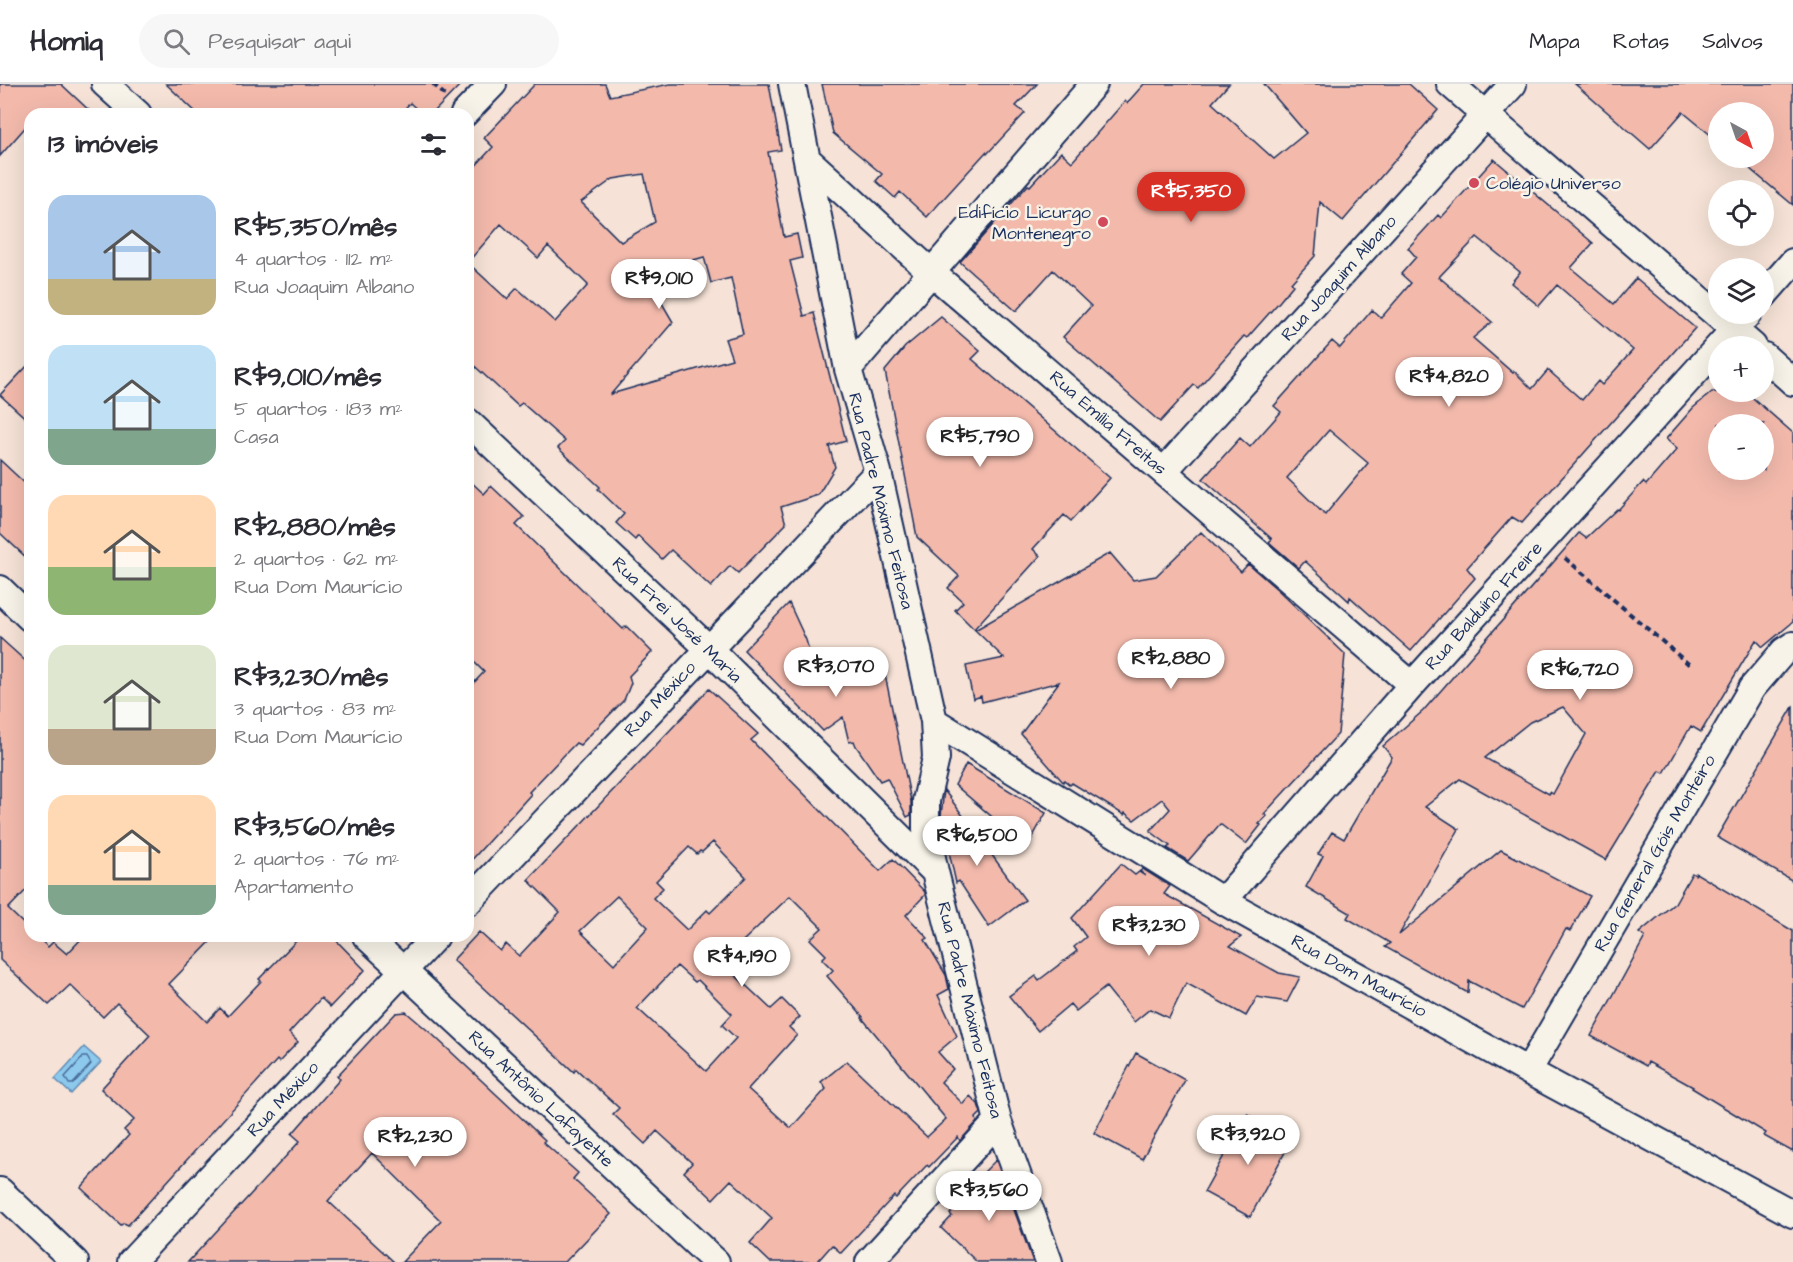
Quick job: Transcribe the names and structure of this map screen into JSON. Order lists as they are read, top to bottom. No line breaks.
{"streets":{"street":["Rua Joaquim Albano","Rua Emília Freitas","Rua Padre Máximo Feitosa","Rua Balduíno Freire","Rua Frei José Maria","Rua México","Rua General Góis Monteiro","Rua Dom Maurício","Rua Antônio Lafayette"]},"crossings":[["Rua Joaquim Albano","Rua Emília Freitas"],["Rua Emília Freitas","Rua Padre Máximo Feitosa"],["Rua Emília Freitas","Rua Balduíno Freire"],["Rua Padre Máximo Feitosa","Rua Frei José Maria"],["Rua Padre Máximo Feitosa","Rua México"],["Rua Padre Máximo Feitosa","Rua Dom Maurício"],["Rua Balduíno Freire","Rua Dom Maurício"],["Rua Frei José Maria","Rua México"],["Rua México","Rua Antônio Lafayette"],["Rua General Góis Monteiro","Rua Dom Maurício"]],"places":["Colégio Universo","Edifício Licurgo Montenegro"],"north":"bottom right","page":{"header":"Homiq","search":"Pesquisar aqui","nav":["Mapa","Rotas","Salvos"],"map_buttons":["+","−"],"heading":"13 imóveis","price":["R$5,350","R$9,010","R$4,820","R$5,790","R$2,880","R$3,070","R$6,720","R$6,500","R$3,230","R$4,190","R$3,920","R$2,230","R$3,560"],"list":[{"name":"R$5,350/mês","note":"4 quartos · 112 m² · Rua Joaquim Albano"},{"name":"R$9,010/mês","note":"5 quartos · 183 m² · Casa"},{"name":"R$2,880/mês","note":"2 quartos · 62 m² · Rua Dom Maurício"},{"name":"R$3,230/mês","note":"3 quartos · 83 m² · Rua Dom Maurício"},{"name":"R$3,560/mês","note":"2 quartos · 76 m² · Apartamento"}]}}
